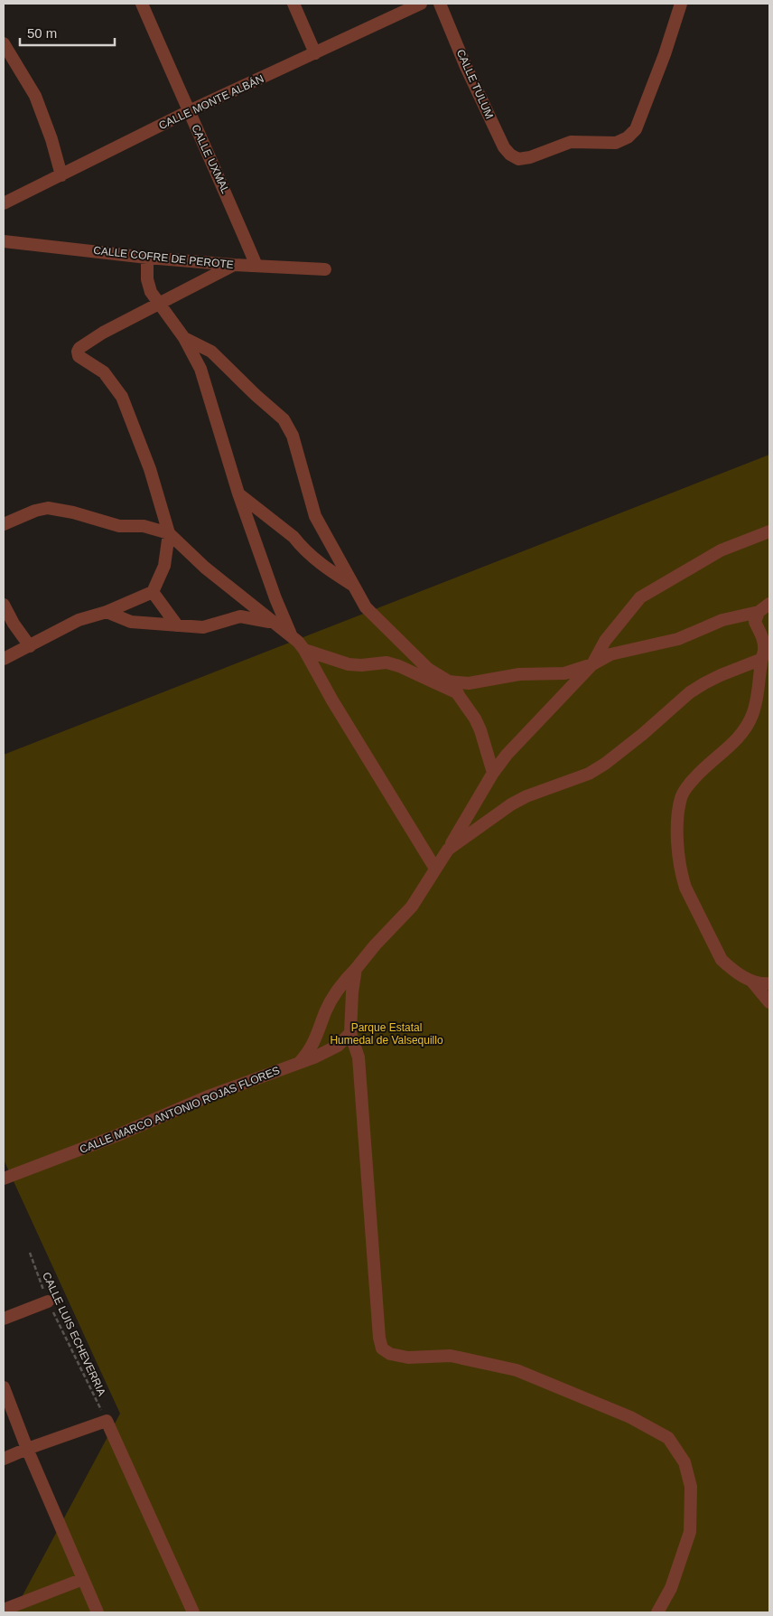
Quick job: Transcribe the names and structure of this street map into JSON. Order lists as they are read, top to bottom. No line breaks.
{"streets":{"street":["CALLE TULUM","CALLE MONTE ALBÁN","CALLE UXMAL","CALLE COFRE DE PEROTE","CALLE MARCO ANTONIO ROJAS FLORES"],"path":["CALLE LUIS ECHEVERRIA"]},"crossings":[["CALLE MONTE ALBÁN","CALLE UXMAL"],["CALLE UXMAL","CALLE COFRE DE PEROTE"]],"parks":["Parque Estatal Humedal de Valsequillo"],"scale_bar":"50 m"}
